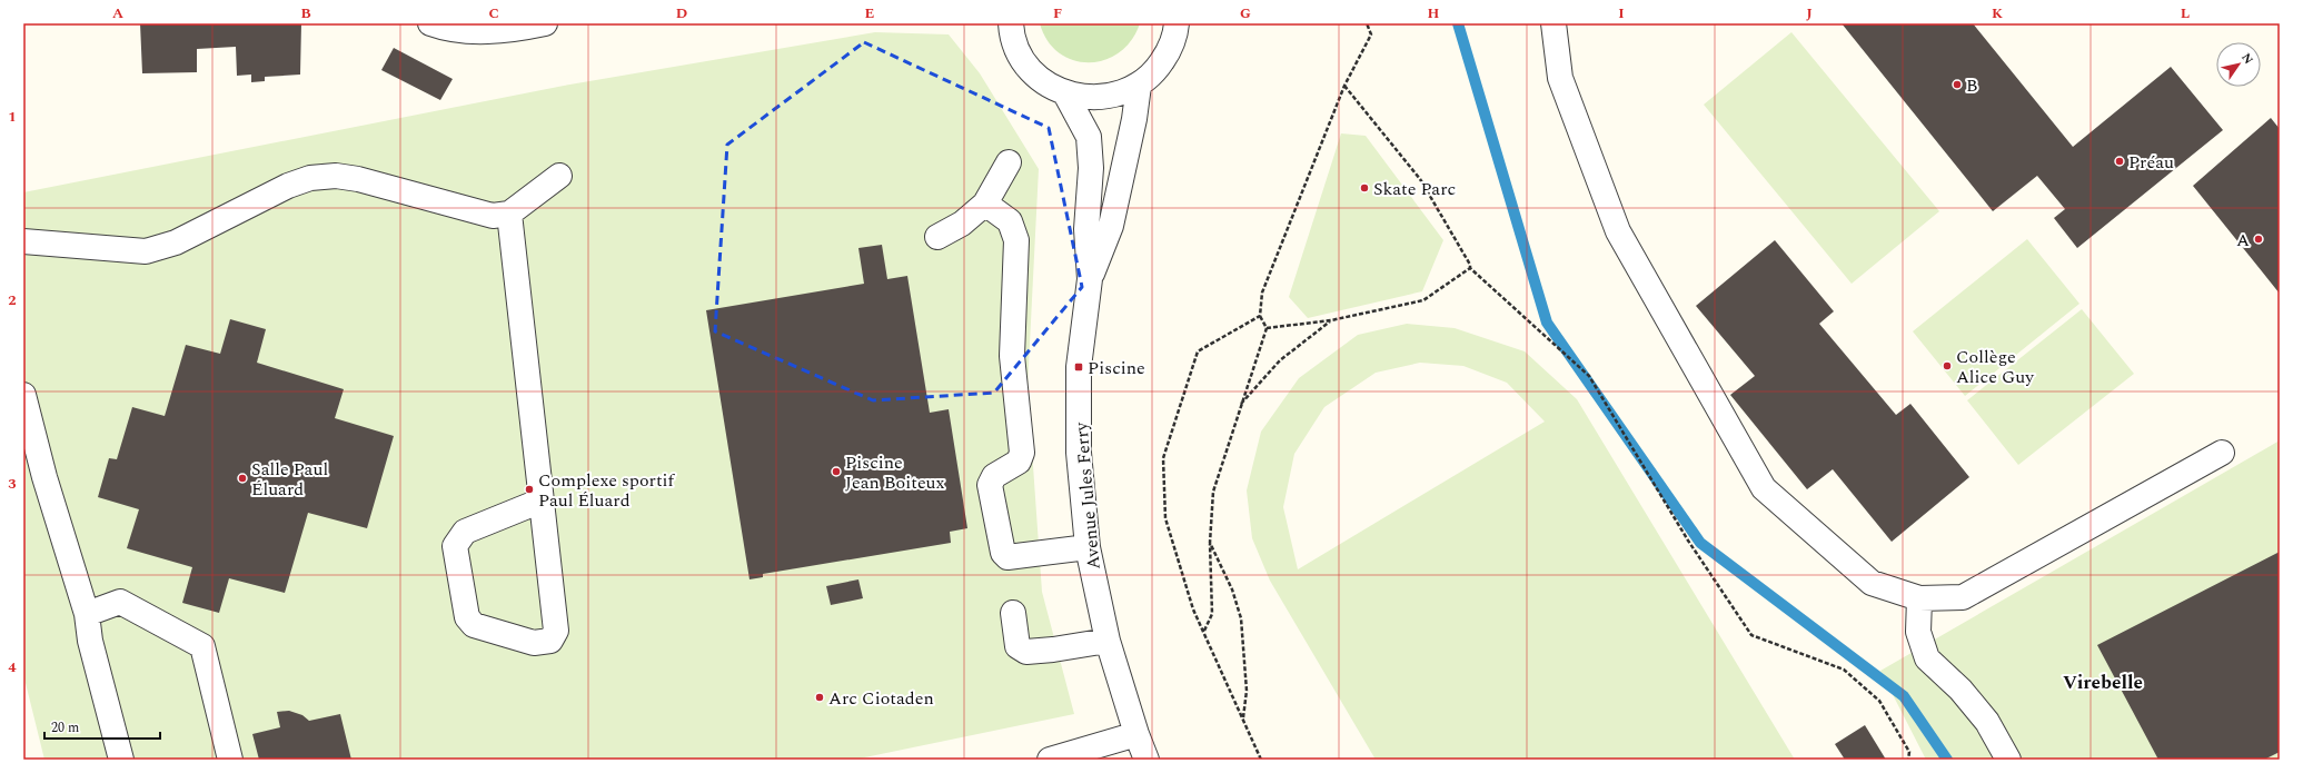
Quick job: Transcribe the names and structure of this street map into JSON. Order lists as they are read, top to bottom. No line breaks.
{"streets":{"street":["Avenue Jules Ferry"]},"districts":["Virebelle"],"places":{"other":["B","Préau","Skate Parc","A","Collège Alice Guy","Piscine Jean Boiteux","Salle Paul Éluard","Complexe sportif Paul Éluard","Arc Ciotaden"],"transit":["Piscine"]},"scale_bar":"20 m","north":"top right","grid":{"columns":["A","B","C","D","E","F","G","H","I","J","K","L"],"rows":["1","2","3","4"]}}
